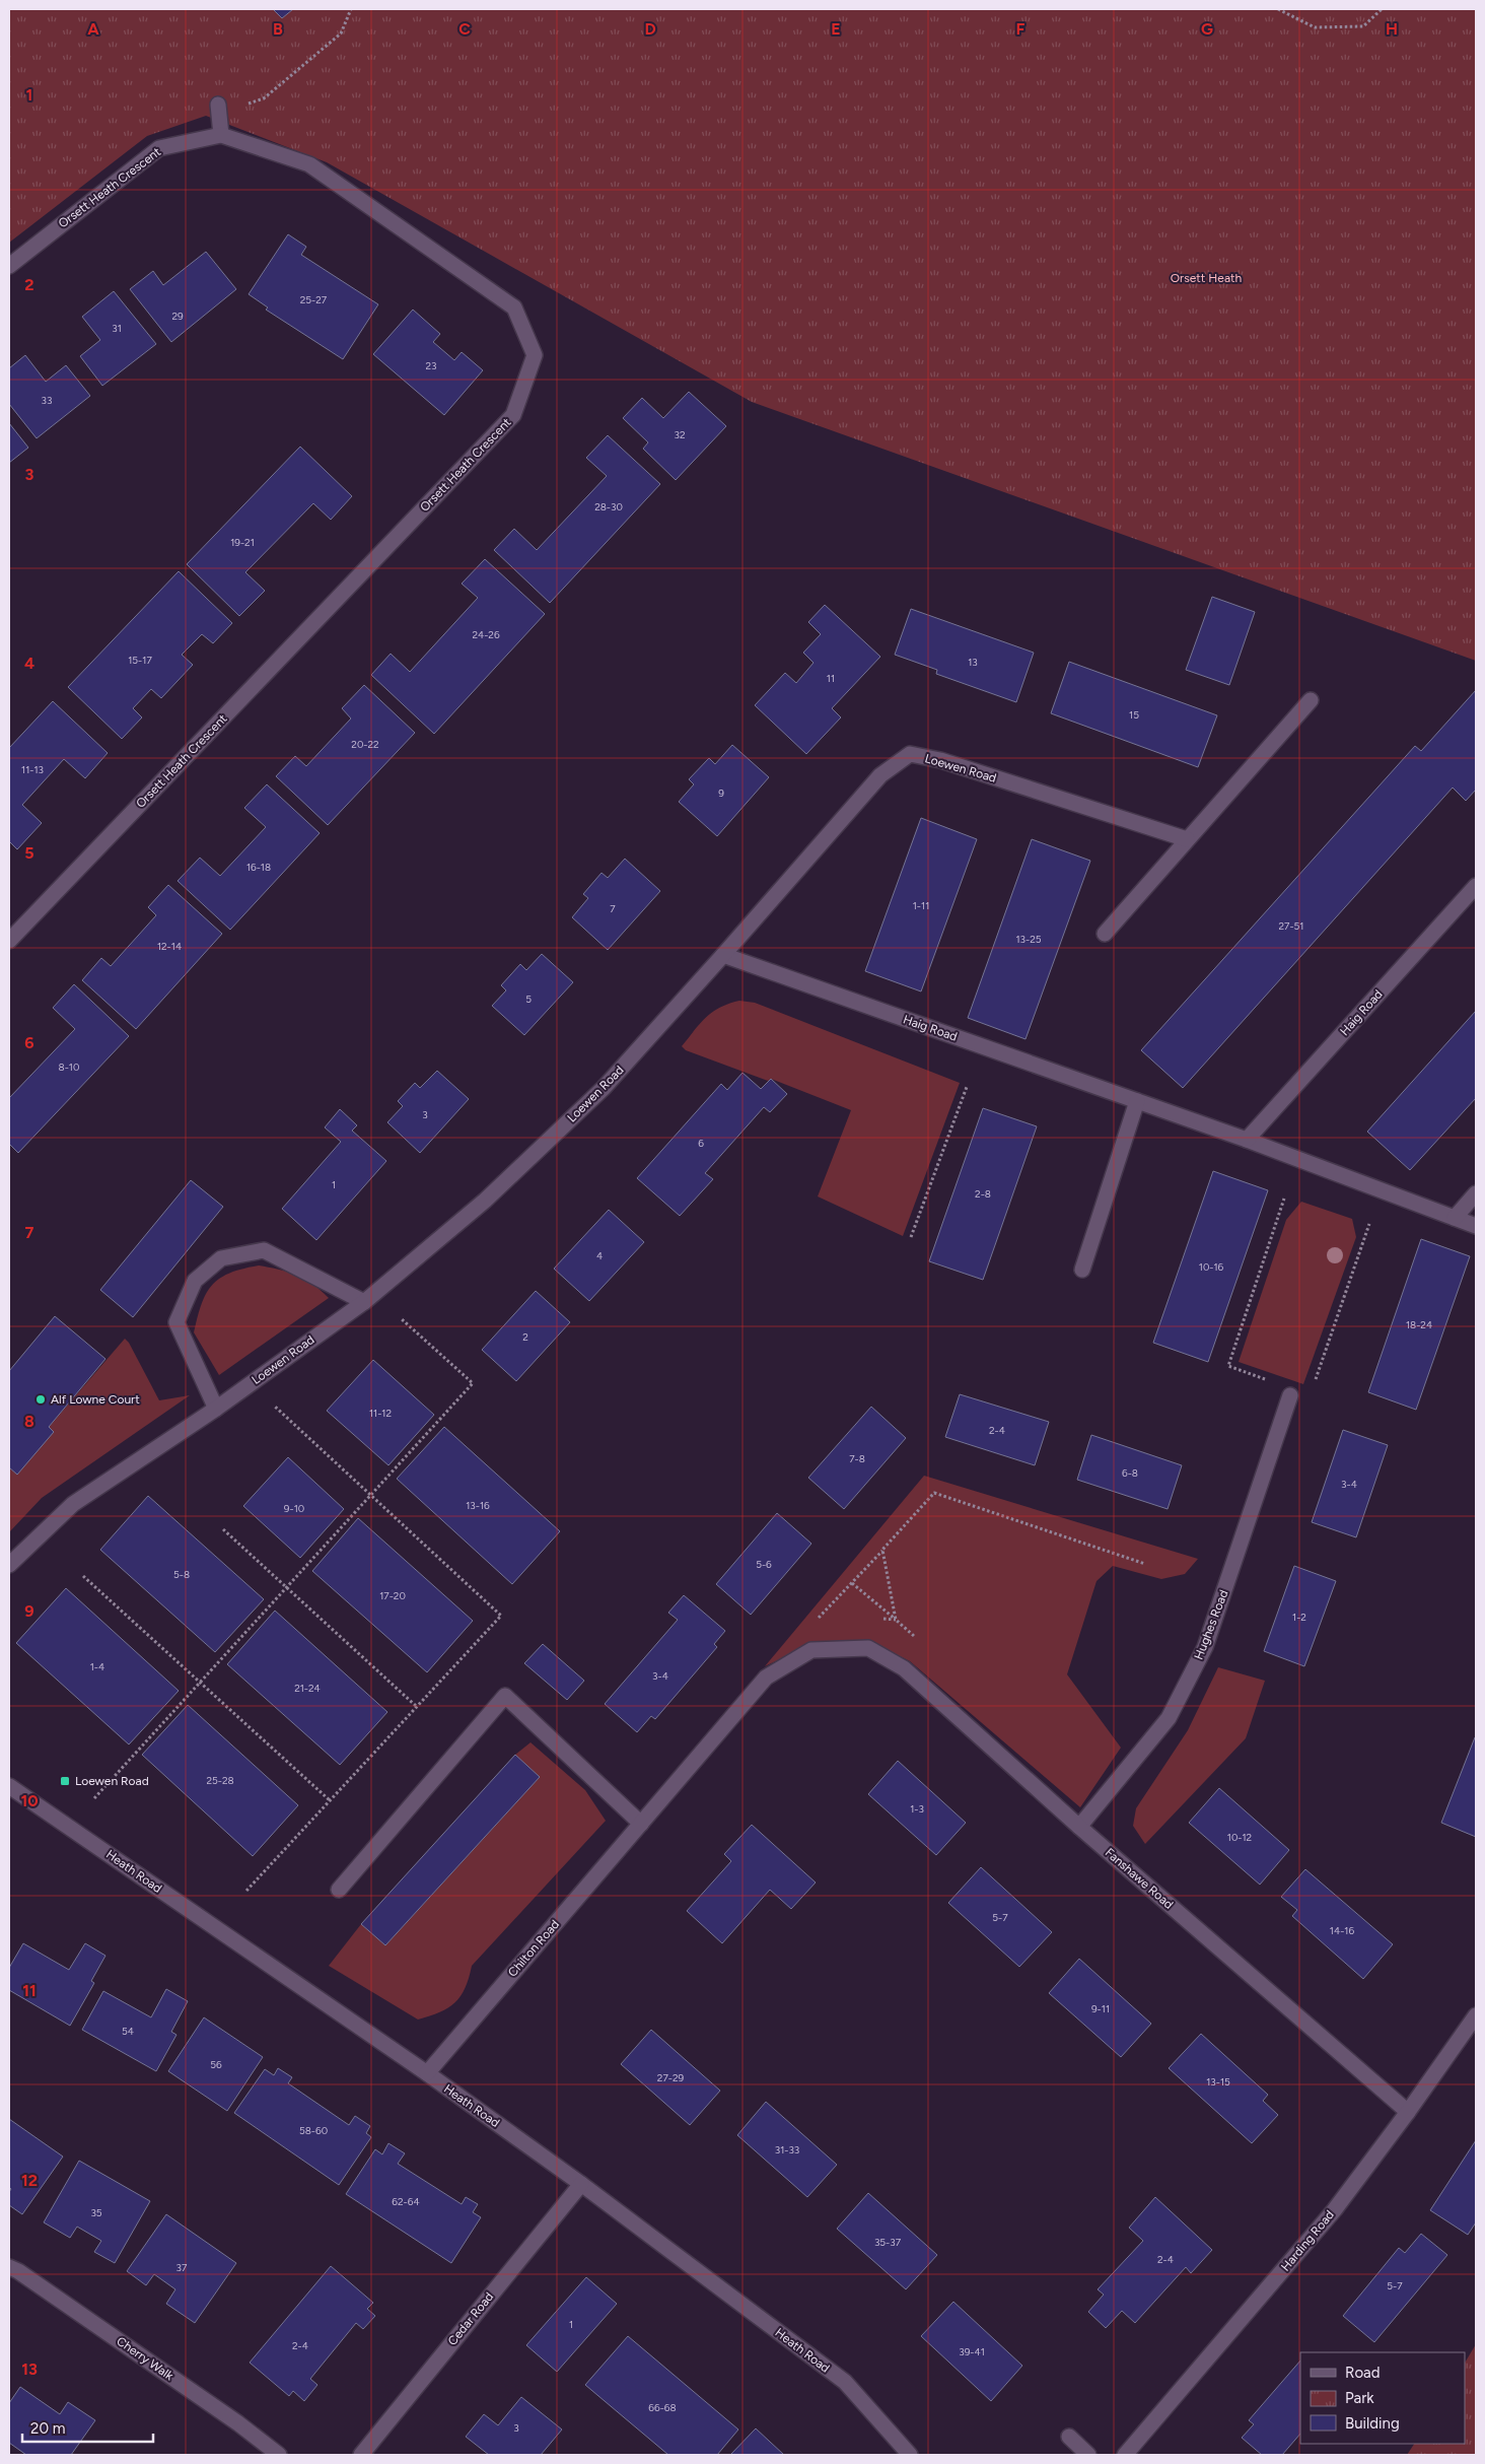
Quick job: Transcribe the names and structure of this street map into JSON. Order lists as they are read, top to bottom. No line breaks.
{"streets":{"street":["Orsett Heath Crescent","Loewen Road","Haig Road","Hughes Road","Heath Road","Fanshawe Road","Chilton Road","Harding Road","Cedar Road","Cherry Walk"]},"crossings":[["Loewen Road","Haig Road"],["Hughes Road","Fanshawe Road"],["Heath Road","Chilton Road"],["Heath Road","Cedar Road"],["Fanshawe Road","Chilton Road"],["Fanshawe Road","Harding Road"]],"parks":["Orsett Heath"],"places":{"other":["Alf Lowne Court"],"transit":["Loewen Road"]},"house_numbers":["25-27","29","31","23","33","32","28-30","19-21","24-26","15-17","13","11","15","20-22","11-13","9","16-18","1-11","7","27-51","13-25","12-14","5","8-10","3","6","1","2-8","4","10-16","18-24","2","11-12","2-4","7-8","6-8","3-4","13-16","9-10","5-6","5-8","17-20","1-2","1-4","3-4","21-24","25-28","1-3","10-12","5-7","14-16","9-11","54","56","27-29","13-15","58-60","31-33","62-64","35","35-37","2-4","37","5-7","1","2-4","39-41","66-68","3"],"legend":["Road","Park","Building"],"scale_bar":"20 m","grid":{"columns":["A","B","C","D","E","F","G","H"],"rows":["1","2","3","4","5","6","7","8","9","10","11","12","13"]}}
